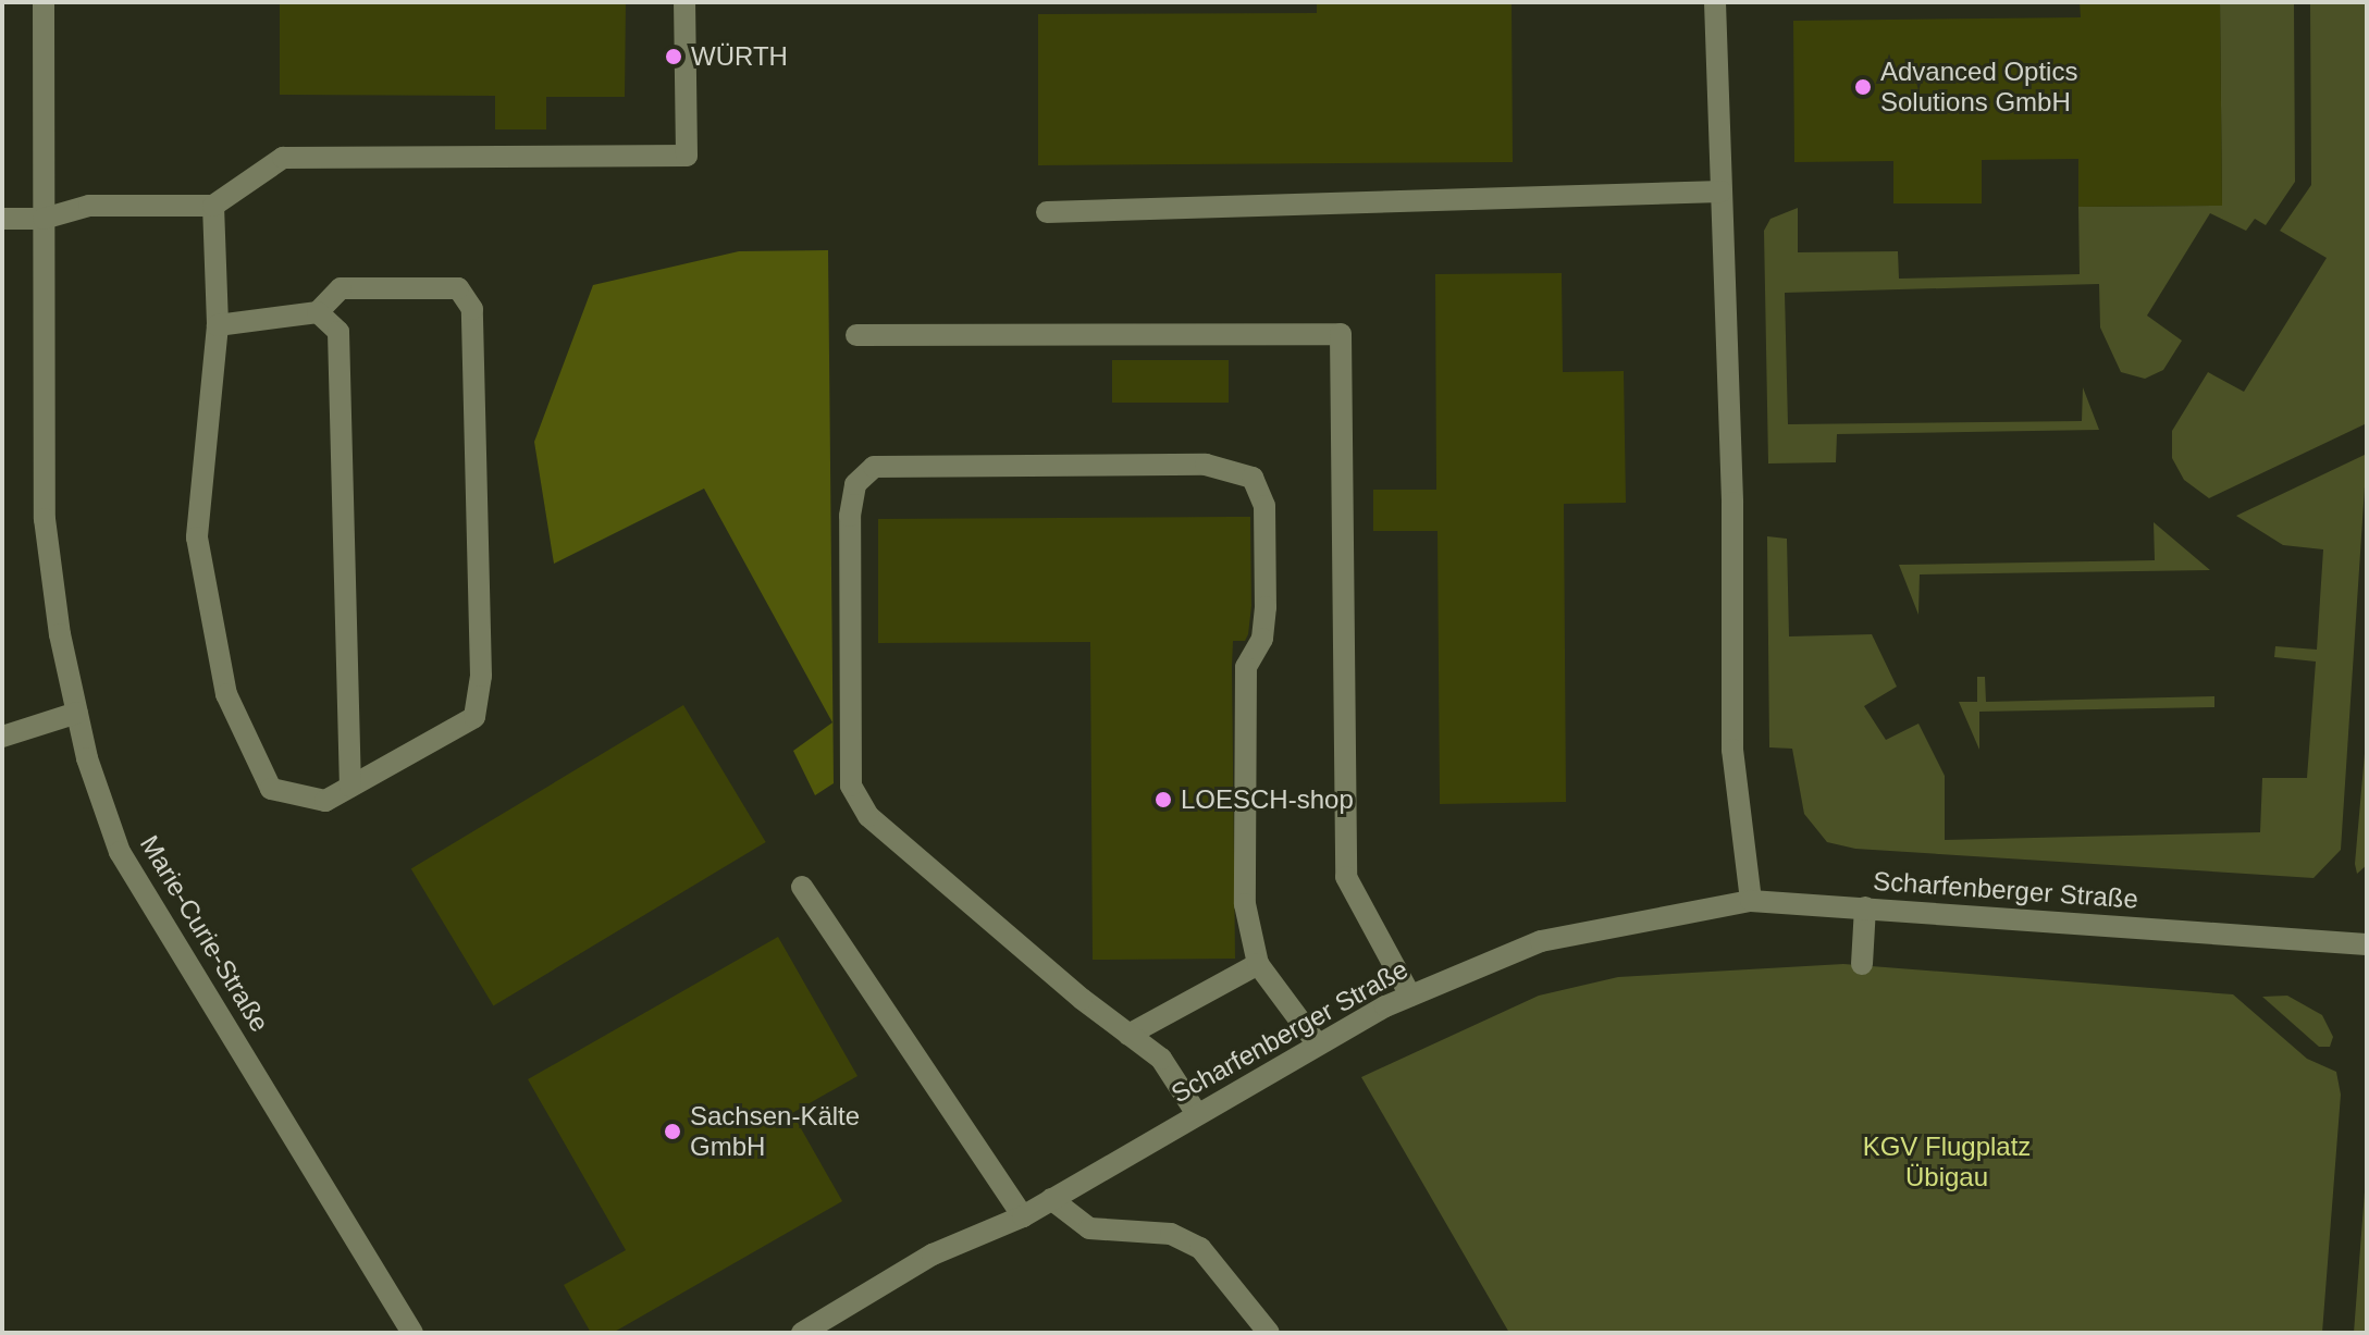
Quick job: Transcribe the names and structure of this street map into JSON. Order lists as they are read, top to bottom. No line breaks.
{"streets":{"street":["Scharfenberger Straße","Marie-Curie-Straße"]},"parks":["KGV Flugplatz Übigau"],"places":["WÜRTH","Advanced Optics Solutions GmbH","LOESCH-shop","Sachsen-Kälte GmbH"]}
